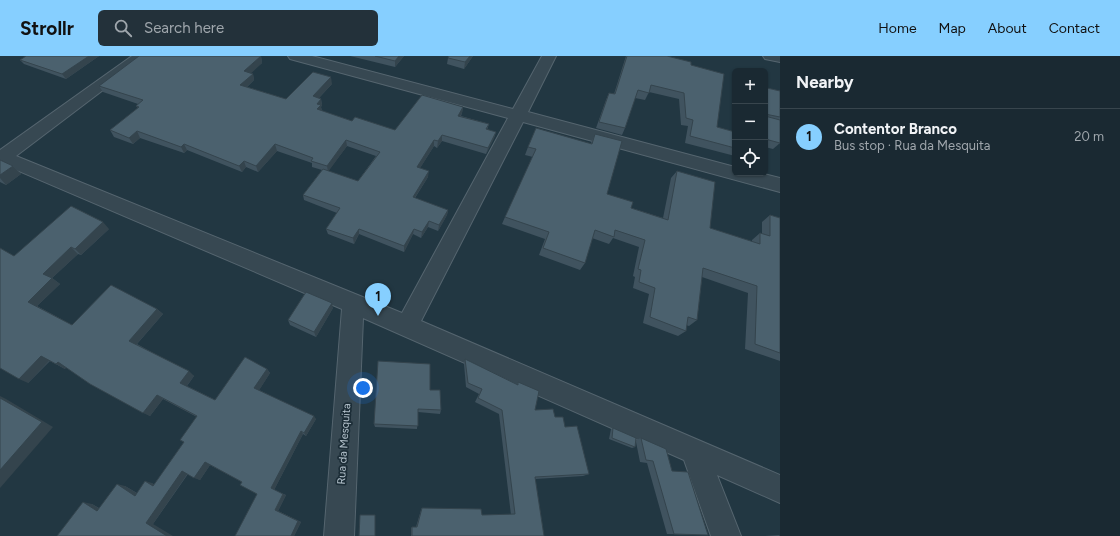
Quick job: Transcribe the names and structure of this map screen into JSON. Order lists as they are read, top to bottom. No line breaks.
{"streets":{"street":["Rua da Mesquita"]},"page":{"header":"Strollr","search":"Search here","nav":["Home","Map","About","Contact"],"heading":"Nearby","map_buttons":["+","−"],"list":[{"mark":"1","name":"Contentor Branco","note":"Bus stop · Rua da Mesquita","value":"20 m"}],"pins":"1"}}
